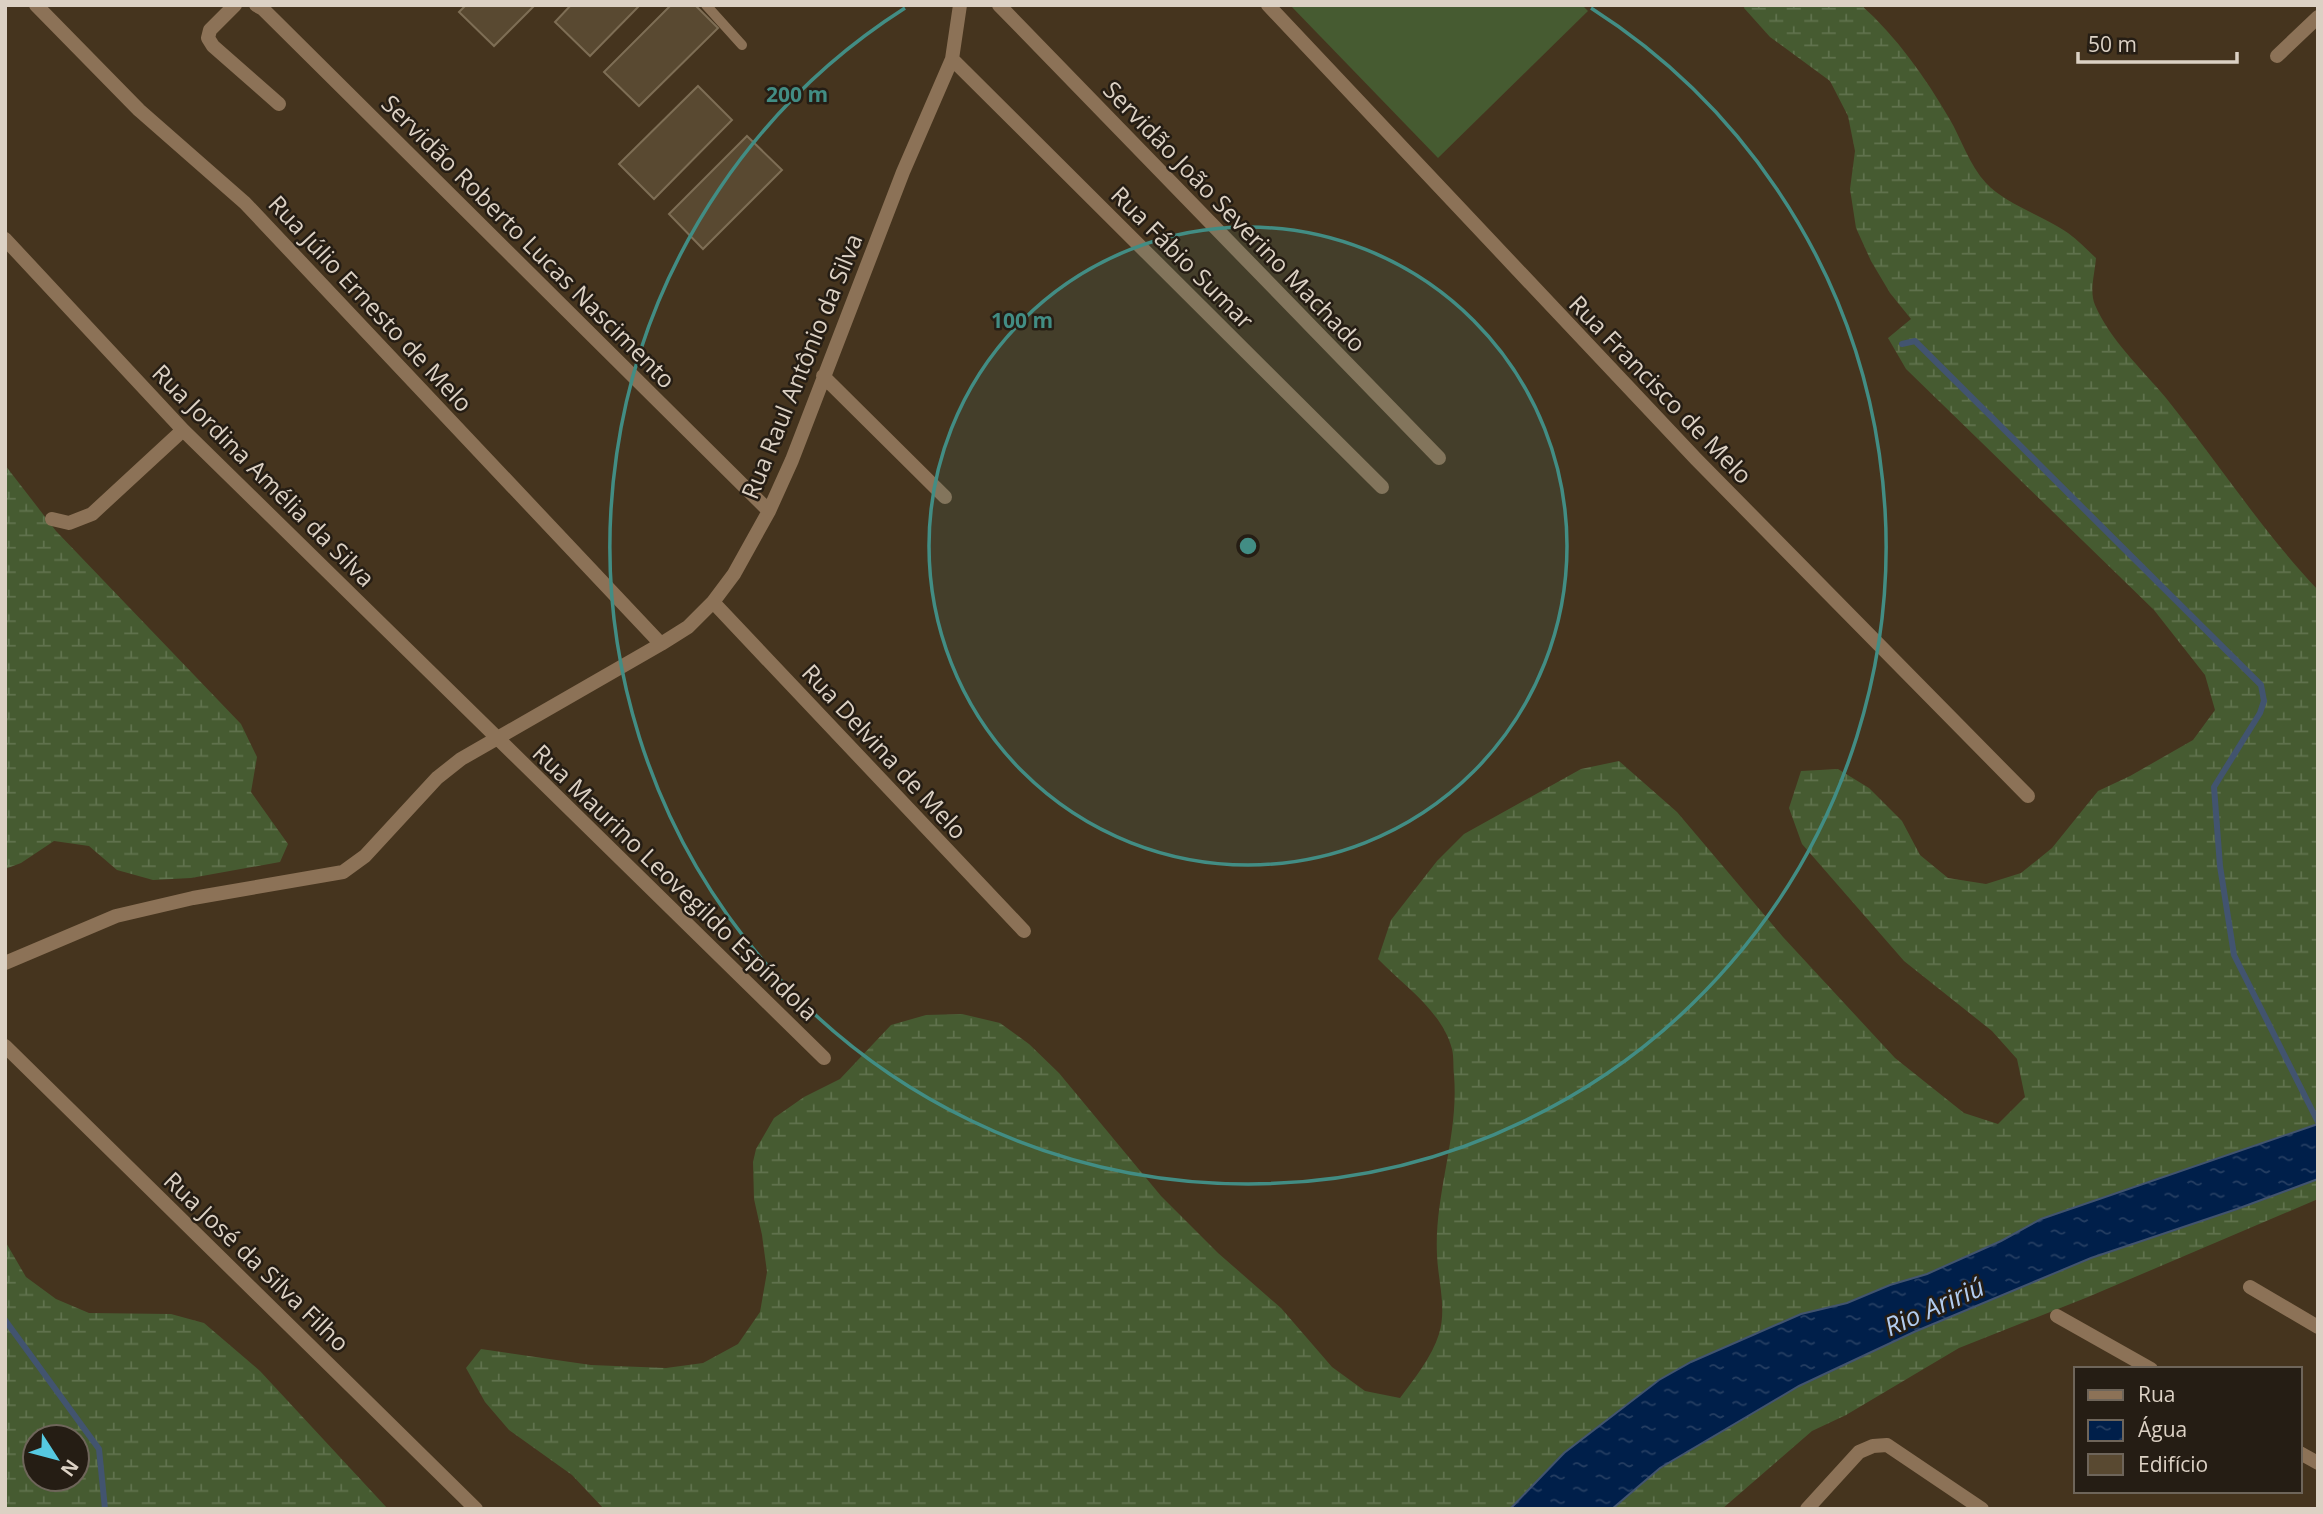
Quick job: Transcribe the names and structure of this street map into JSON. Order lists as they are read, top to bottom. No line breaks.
{"streets":{"street":["Servidão João Severino Machado","Servidão Roberto Lucas Nascimento","Rua Fábio Sumar","Rua Júlio Ernesto de Melo","Rua Raul Antônio da Silva","Rua Francisco de Melo","Rua Jordina Amélia da Silva","Rua Delvina de Melo","Rua Maurino Leovegildo Espíndola","Rua José da Silva Filho"]},"crossings":[["Servidão Roberto Lucas Nascimento","Rua Raul Antônio da Silva"],["Rua Fábio Sumar","Rua Raul Antônio da Silva"],["Rua Júlio Ernesto de Melo","Rua Raul Antônio da Silva"],["Rua Raul Antônio da Silva","Rua Jordina Amélia da Silva"],["Rua Raul Antônio da Silva","Rua Delvina de Melo"],["Rua Raul Antônio da Silva","Rua Maurino Leovegildo Espíndola"],["Rua Jordina Amélia da Silva","Rua Maurino Leovegildo Espíndola"]],"water":["Rio Aririú"],"legend":["Rua","Água","Edifício"],"scale_bar":"50 m","north":"bottom right","rings":["200 m","100 m"]}
